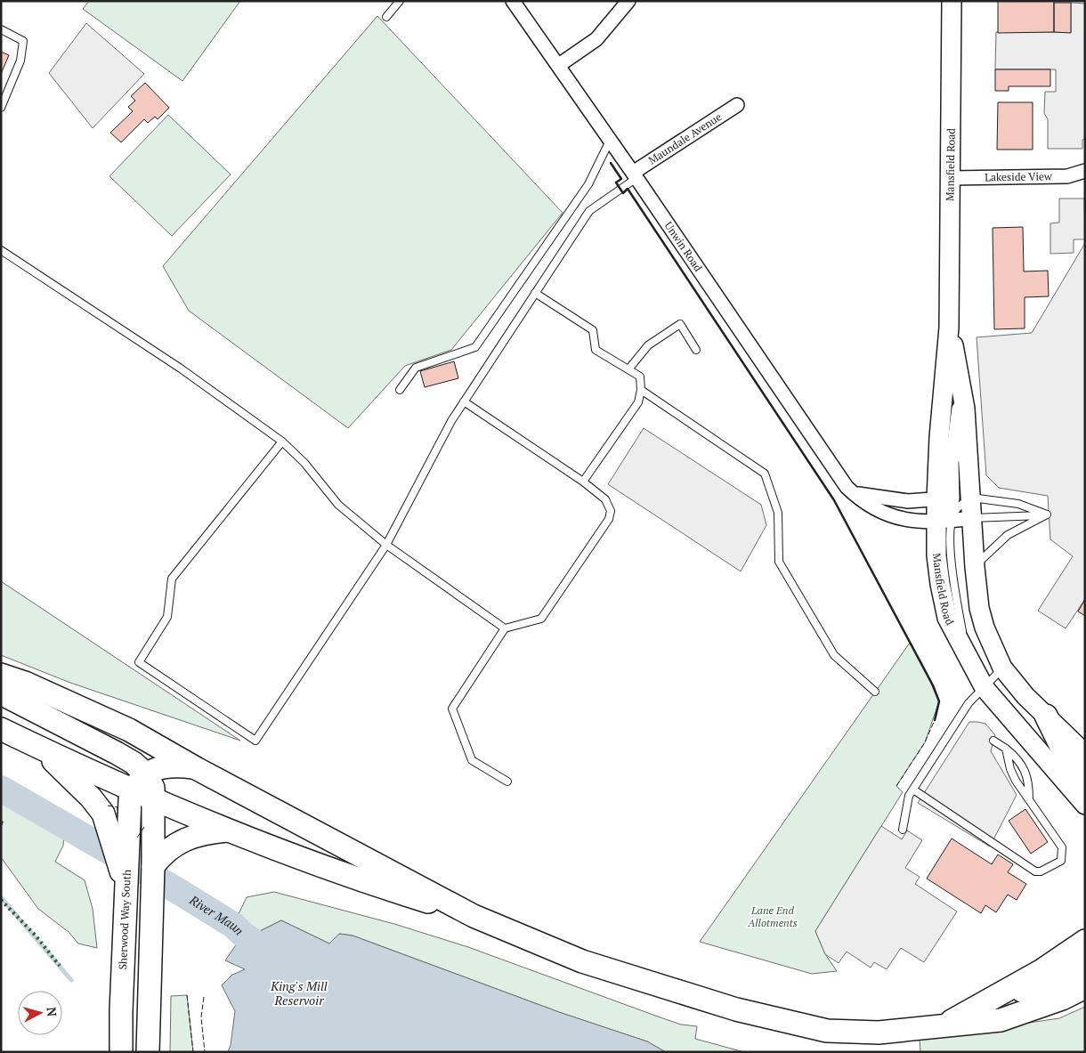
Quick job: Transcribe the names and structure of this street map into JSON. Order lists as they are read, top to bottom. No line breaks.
{"streets":{"highway":["Sherwood Way South"],"main road":["Mansfield Road"],"street":["Maundale Avenue","Lakeside View","Unwin Road"]},"crossings":[["Maundale Avenue","Unwin Road"],["Mansfield Road","Lakeside View"],["Mansfield Road","Unwin Road"]],"water":["River Maun","King's Mill Reservoir"],"parks":["Lane End Allotments"],"north":"right"}
